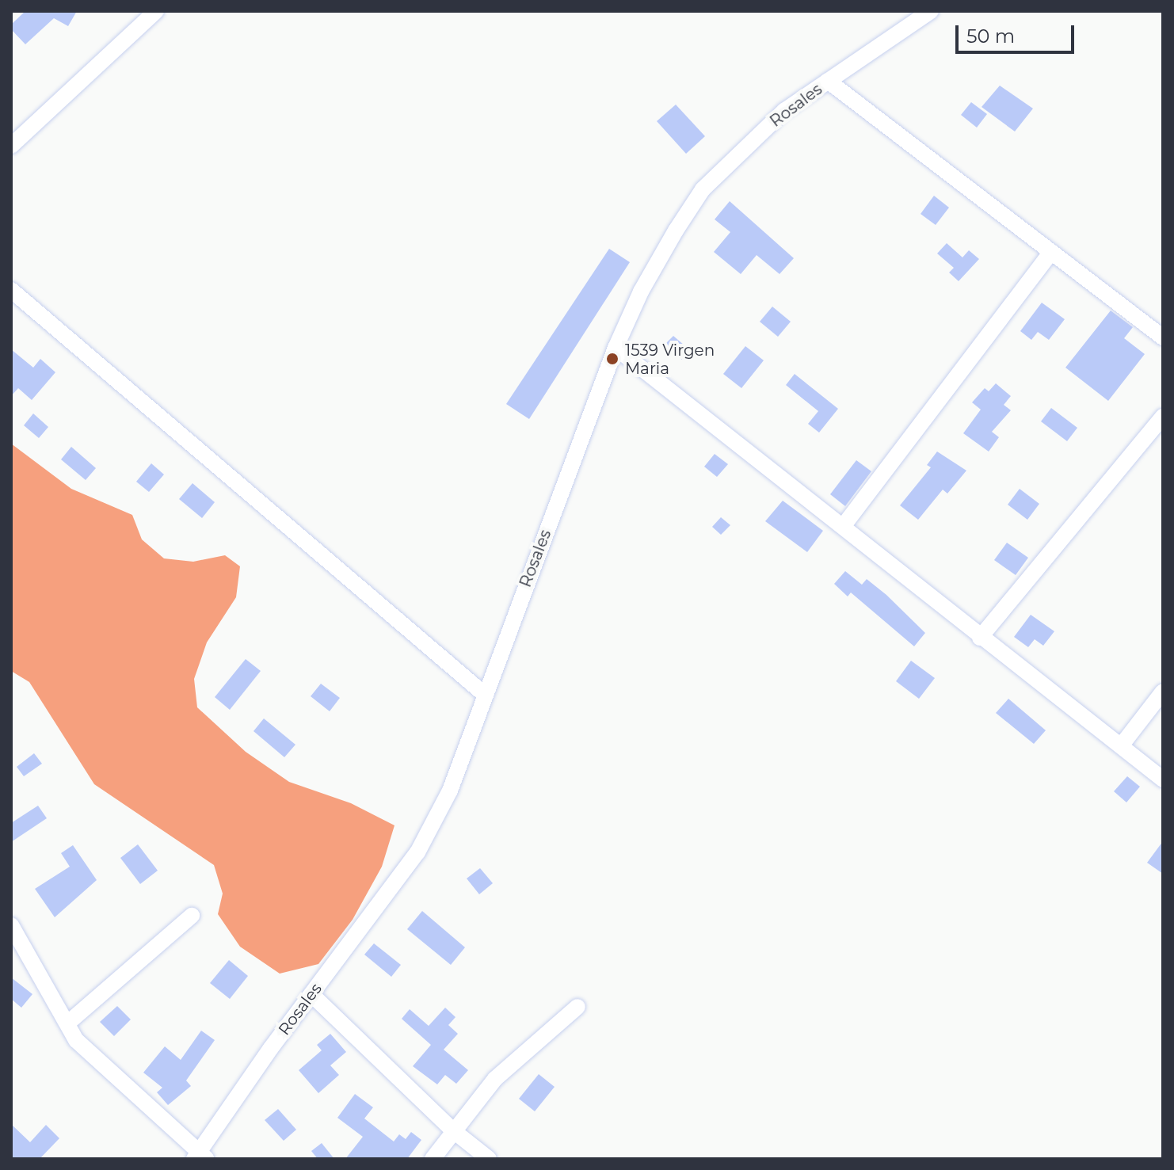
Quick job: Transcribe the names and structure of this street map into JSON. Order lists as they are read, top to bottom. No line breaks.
{"streets":{"street":["Rosales"]},"places":["1539 Virgen Maria"],"scale_bar":"50 m"}
